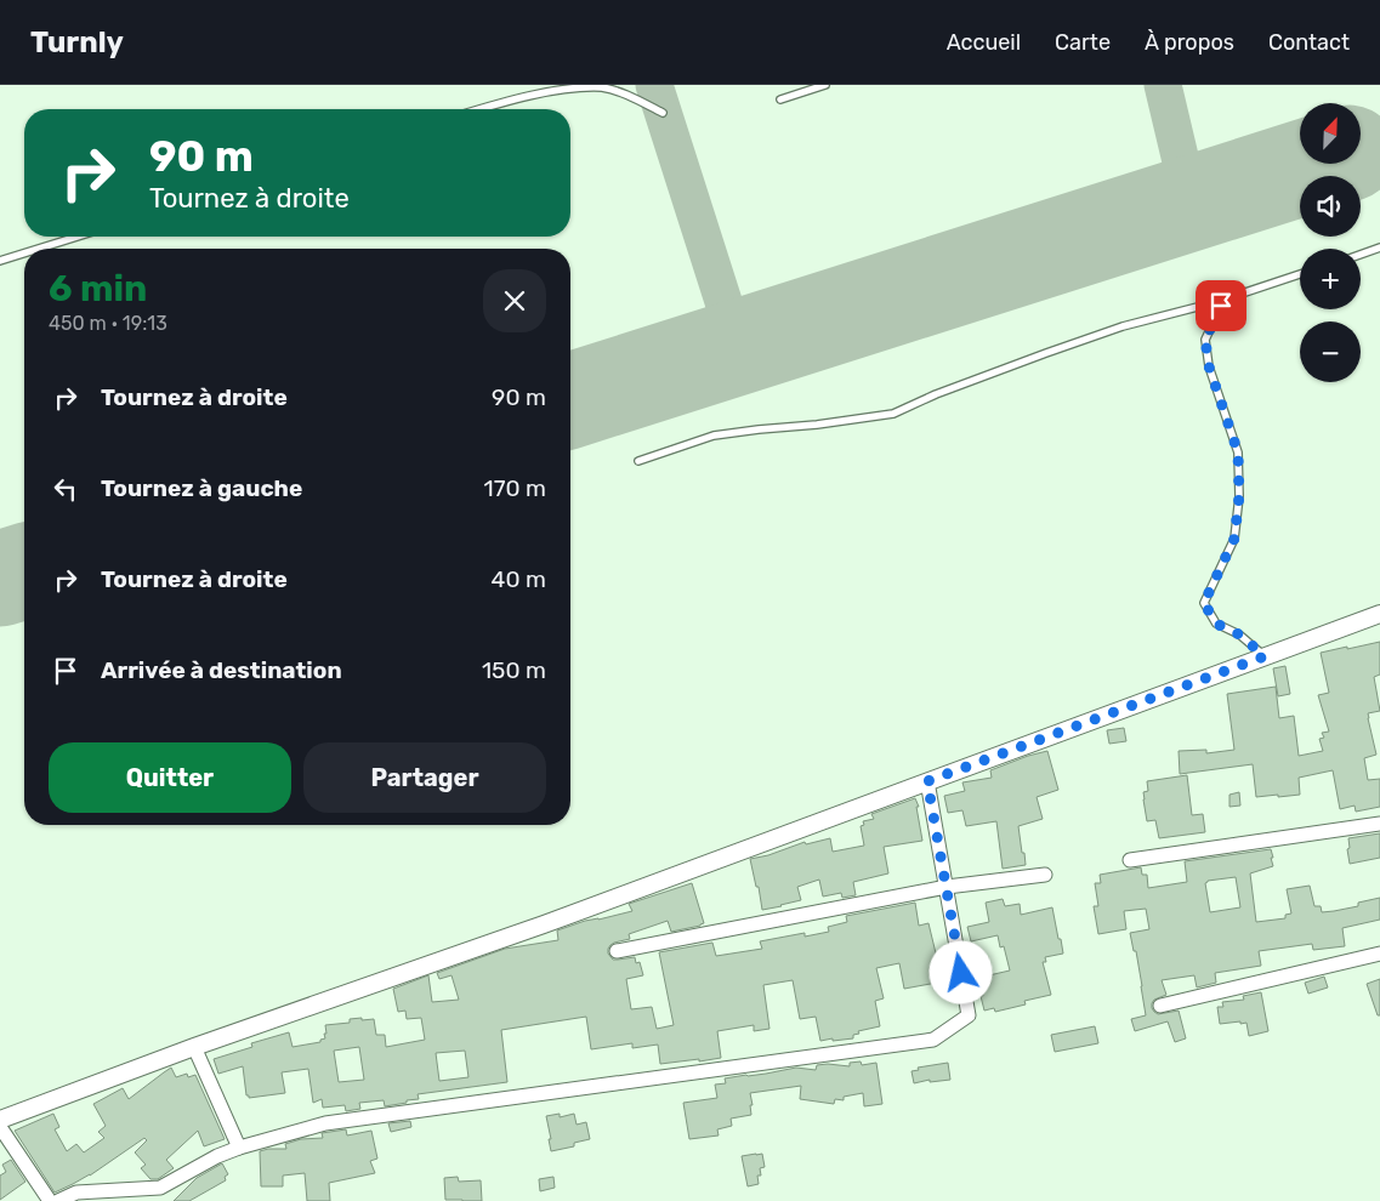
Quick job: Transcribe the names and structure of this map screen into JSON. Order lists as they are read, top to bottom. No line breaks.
{"north":"top right","page":{"header":"Turnly","nav":["Accueil","Carte","À propos","Contact"],"map_buttons":["+","−"],"turn":["90 m","Tournez à droite"],"heading":["6 min","450 m · 19:13"],"list":[{"name":"Tournez à droite","value":"90 m"},{"name":"Tournez à gauche","value":"170 m"},{"name":"Tournez à droite","value":"40 m"},{"name":"Arrivée à destination","value":"150 m"}],"buttons":["Quitter","Partager"]}}
